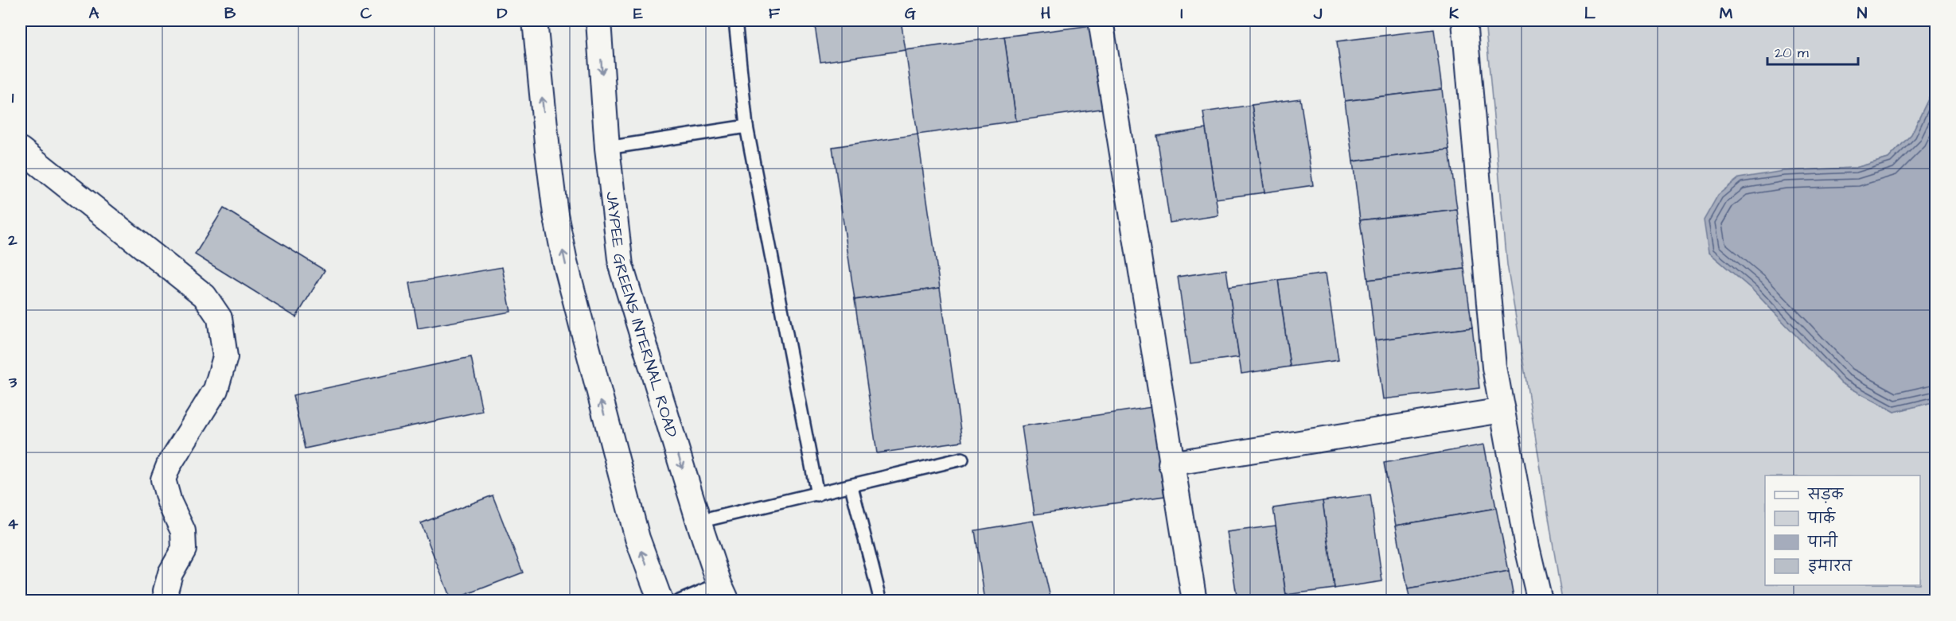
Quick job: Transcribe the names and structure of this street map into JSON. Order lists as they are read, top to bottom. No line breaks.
{"streets":{"street":["JAYPEE GREENS INTERNAL ROAD"]},"legend":["सड़क","पार्क","पानी","इमारत"],"scale_bar":"20 m","grid":{"columns":["A","B","C","D","E","F","G","H","I","J","K","L","M","N"],"rows":["1","2","3","4"]}}
